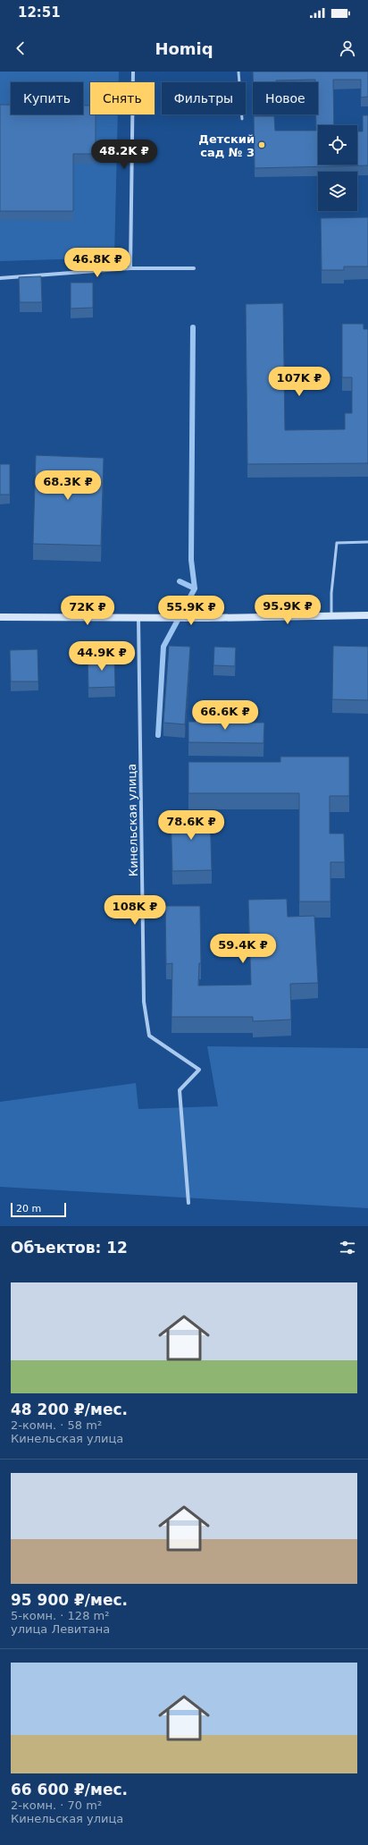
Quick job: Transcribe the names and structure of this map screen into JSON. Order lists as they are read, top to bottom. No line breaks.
{"streets":{"street":["Кинельская улица"]},"places":["Детский сад № 3"],"scale_bar":"20 m","page":{"status":"12:51","header":"Homiq","chip":["Купить","Снять","Фильтры","Новое"],"price":["48.2K ₽","46.8K ₽","107K ₽","68.3K ₽","95.9K ₽","72K ₽","55.9K ₽","44.9K ₽","66.6K ₽","78.6K ₽","108K ₽","59.4K ₽"],"scale":"20 m","heading":"Объектов: 12","list":[{"name":"48 200 ₽/мес.","note":"2-комн. · 58 m² · Кинельская улица"},{"name":"95 900 ₽/мес.","note":"5-комн. · 128 m² · улица Левитана"},{"name":"66 600 ₽/мес.","note":"2-комн. · 70 m² · Кинельская улица"}]}}
